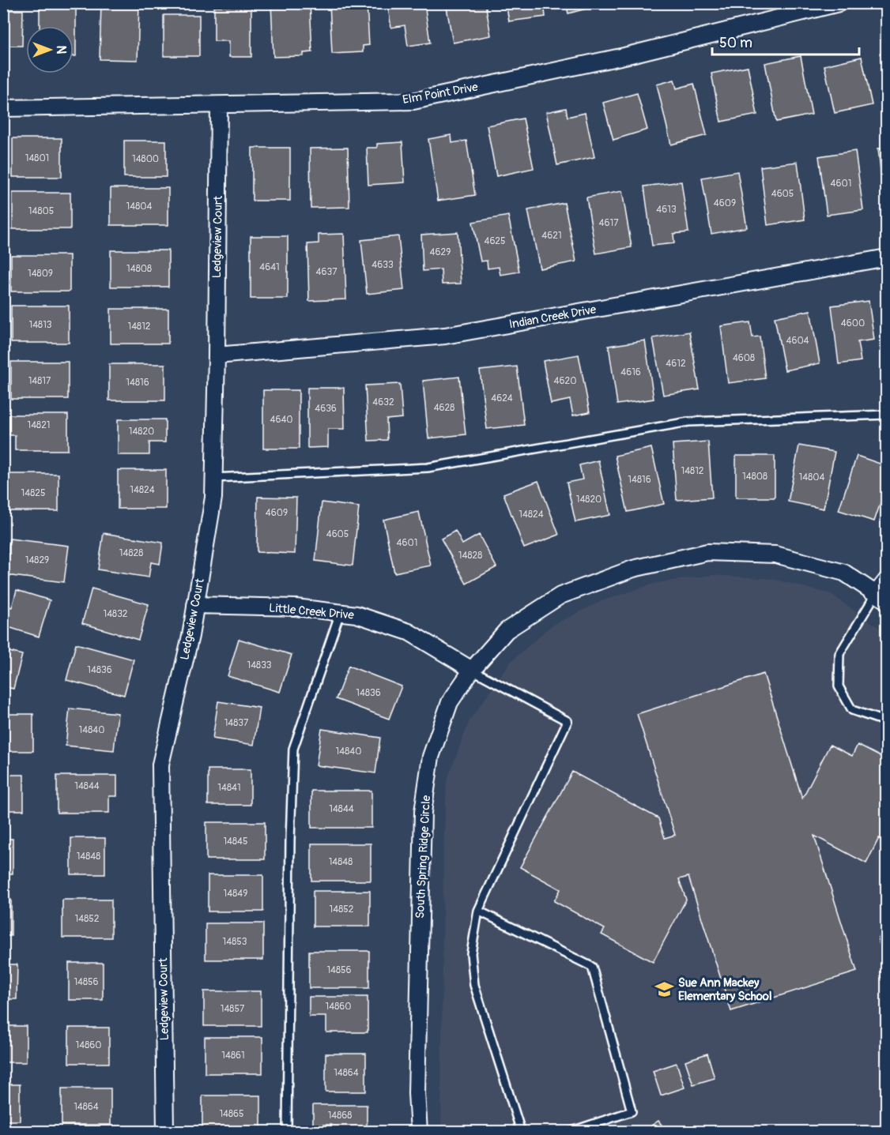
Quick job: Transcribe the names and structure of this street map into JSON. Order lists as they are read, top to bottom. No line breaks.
{"streets":{"street":["Elm Point Drive","Ledgeview Court","Indian Creek Drive","Little Creek Drive","South Spring Ridge Circle"]},"crossings":[["Elm Point Drive","Ledgeview Court"],["Ledgeview Court","Indian Creek Drive"],["Ledgeview Court","Little Creek Drive"],["Little Creek Drive","South Spring Ridge Circle"]],"places":{"school or university":["Sue Ann Mackey Elementary School"]},"house_numbers":["14801","14800","4601","4605","4609","14804","4613","14805","4617","4621","4625","4629","4633","4641","14808","4637","14809","4600","14813","14812","4604","4608","4612","4616","14817","4620","14816","4624","4632","4628","4636","4640","14821","14820","14812","14808","14804","14816","14824","14825","14820","4609","14824","4605","4601","14828","14828","14829","14832","14833","14836","14836","14837","14840","14840","14844","14841","14844","14845","14848","14848","14849","14852","14852","14853","14856","14856","14860","14857","14860","14861","14864","14864","14865","14868"],"scale_bar":"50 m","north":"right"}
